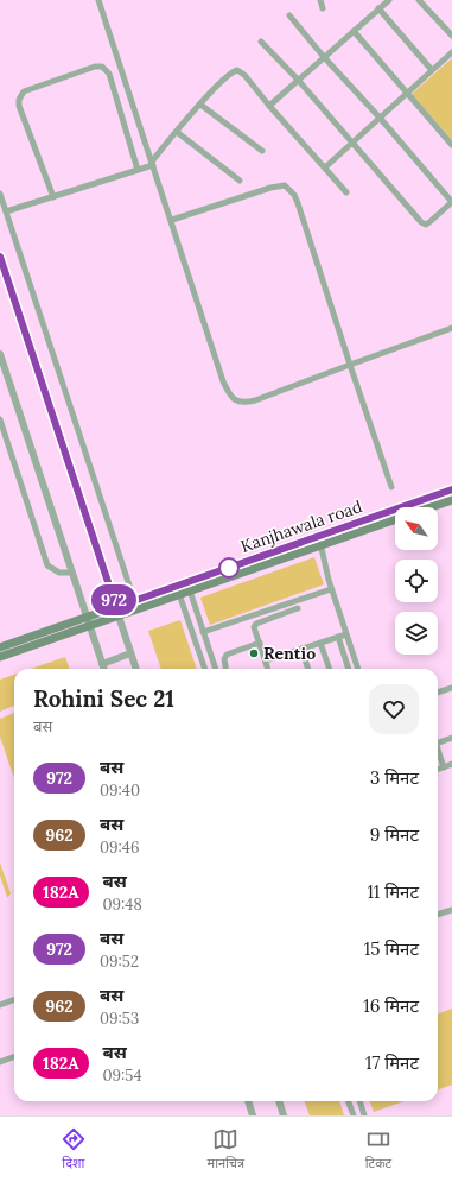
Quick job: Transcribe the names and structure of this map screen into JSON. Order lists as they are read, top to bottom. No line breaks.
{"streets":{"main road":["Kanjhawala road"]},"places":["Rentio"],"lines":["bus line 972"],"north":"top left","page":{"on_map":"972","heading":["Rohini Sec 21","बस"],"list":[{"mark":"972","name":"बस","note":"09:40","value":"3 मिनट"},{"mark":"962","name":"बस","note":"09:46","value":"9 मिनट"},{"mark":"182A","name":"बस","note":"09:48","value":"11 मिनट"},{"mark":"972","name":"बस","note":"09:52","value":"15 मिनट"},{"mark":"962","name":"बस","note":"09:53","value":"16 मिनट"},{"mark":"182A","name":"बस","note":"09:54","value":"17 मिनट"}],"tabs":["दिशा","मानचित्र","टिकट"]}}
